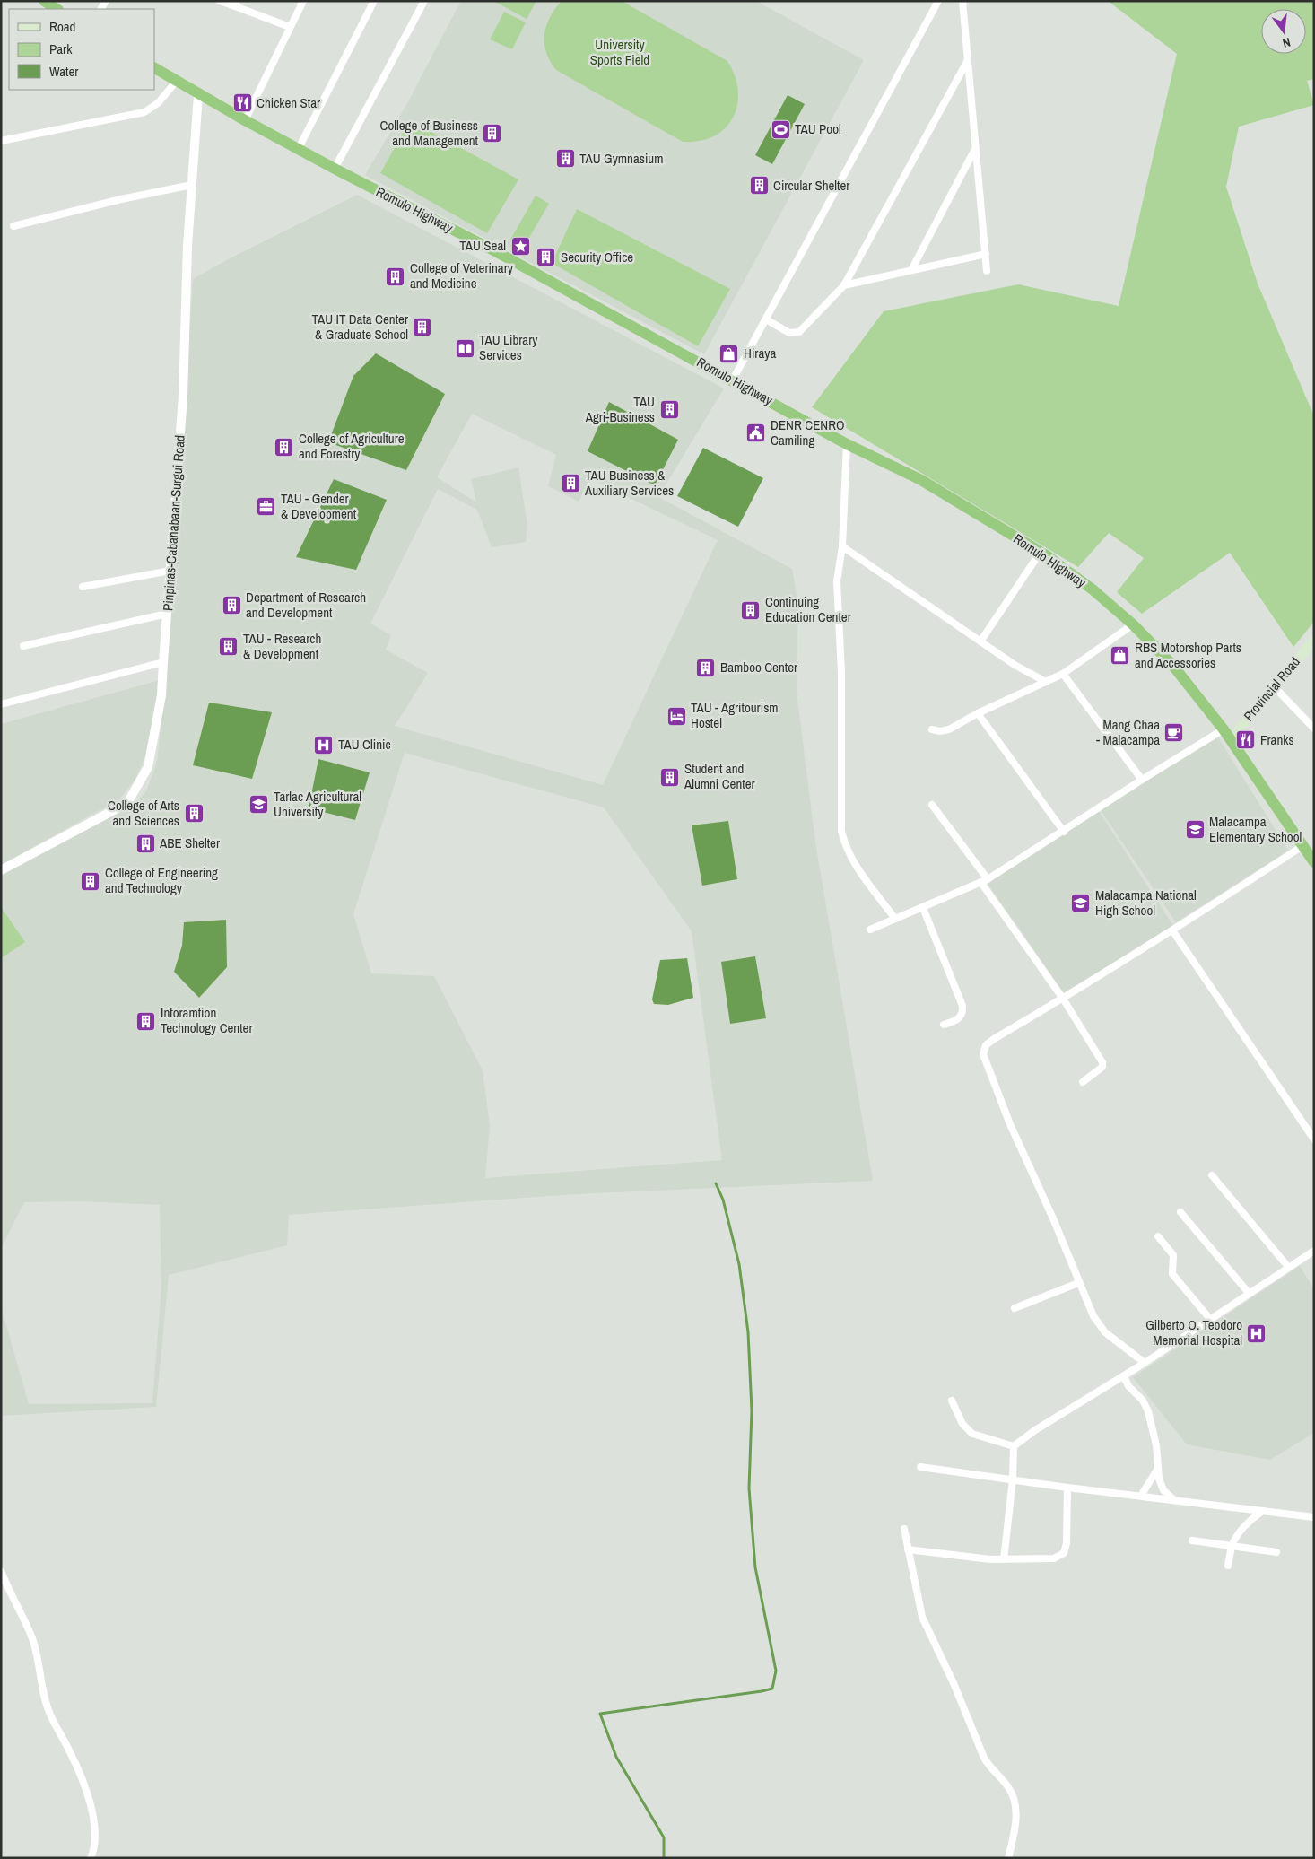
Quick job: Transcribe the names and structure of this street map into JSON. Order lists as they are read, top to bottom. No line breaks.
{"streets":{"highway":["Romulo Highway"],"main road":["Provincial Road"],"street":["Pinpinas-Cabanabaan-Surgui Road"]},"crossings":[["Romulo Highway","Pinpinas-Cabanabaan-Surgui Road"],["Romulo Highway","Provincial Road"]],"parks":["University Sports Field"],"places":{"restaurant":["Chicken Star","Franks"],"sports":["TAU Pool"],"building":["College of Business and Management","TAU Gymnasium","Circular Shelter","Security Office","College of Veterinary and Medicine","TAU IT Data Center & Graduate School","TAU Agri-Business","College of Agriculture and Forestry","TAU Business & Auxiliary Services","Department of Research and Development","Continuing Education Center","TAU - Research & Development","Bamboo Center","Student and Alumni Center","College of Arts and Sciences","ABE Shelter","College of Engineering and Technology","Inforamtion Technology Center"],"place":["TAU Seal"],"library":["TAU Library Services"],"shop":["Hiraya","RBS Motorshop Parts and Accessories"],"public building":["DENR CENRO Camiling"],"office":["TAU - Gender & Development"],"hotel":["TAU - Agritourism Hostel"],"cafe":["Mang Chaa - Malacampa"],"hospital":["TAU Clinic","Gilberto O. Teodoro Memorial Hospital"],"school or university":["Tarlac Agricultural University","Malacampa Elementary School","Malacampa National High School"]},"legend":["Road","Park","Water"],"north":"bottom"}
